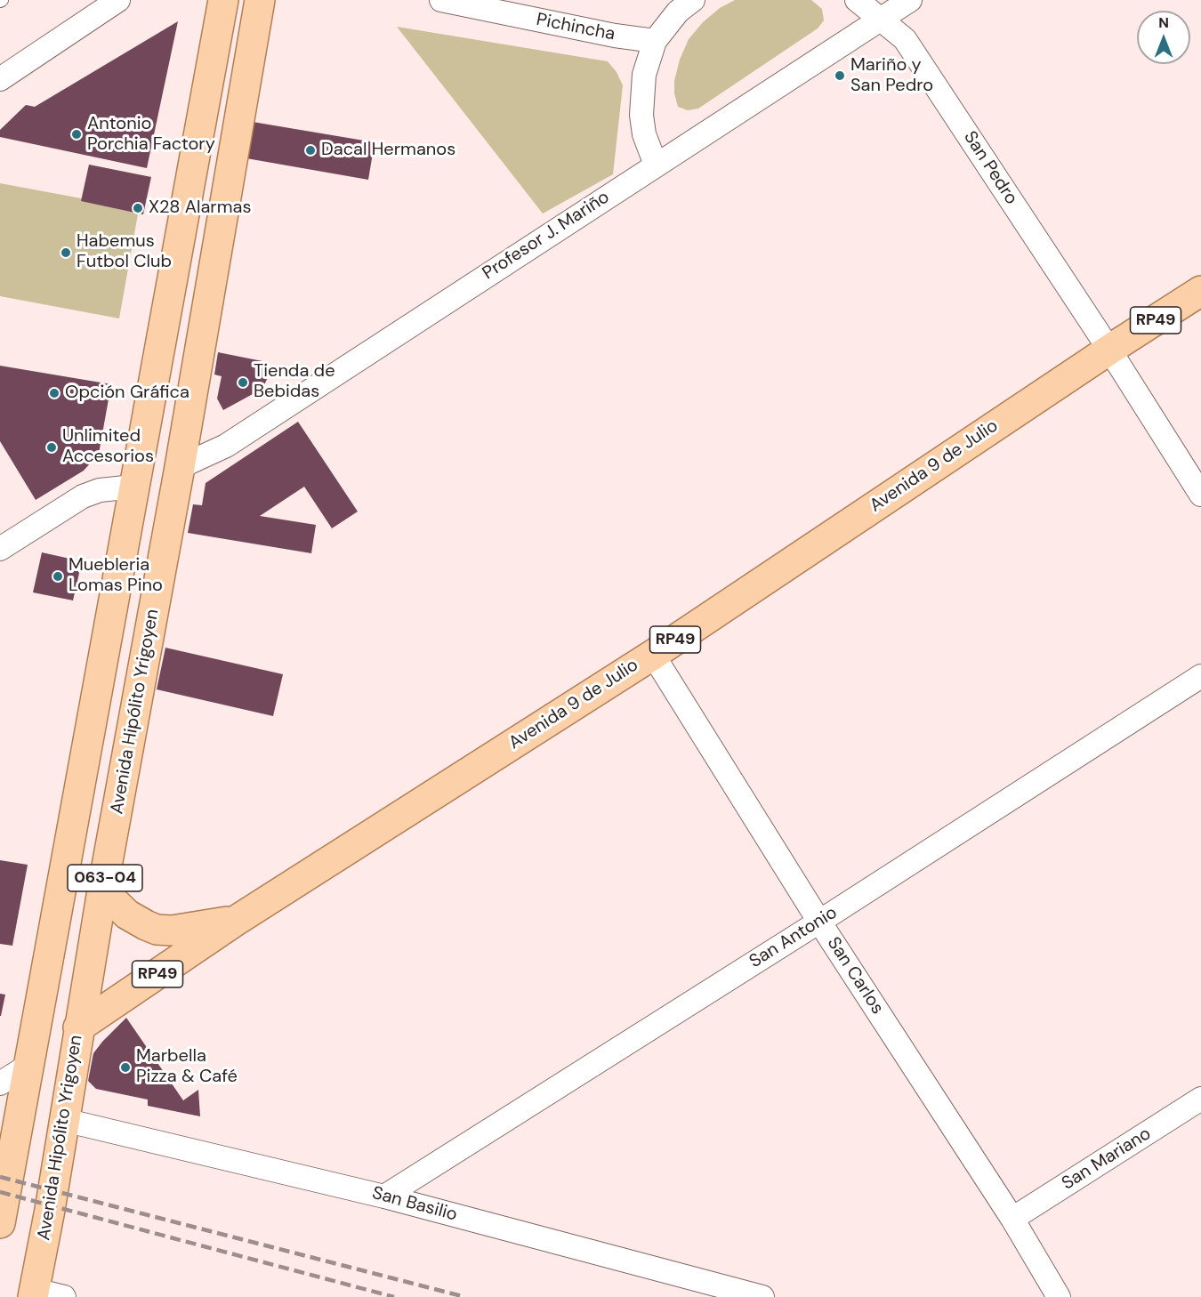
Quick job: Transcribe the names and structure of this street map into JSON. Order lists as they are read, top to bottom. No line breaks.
{"streets":{"main road":["RP49","Avenida 9 de Julio","Avenida Hipólito Yrigoyen","063-04"],"street":["Pichincha","San Pedro","Profesor J. Mariño","San Antonio","San Carlos","San Mariano","San Basilio"]},"crossings":[["San Pedro","Profesor J. Mariño"],["San Pedro","Avenida 9 de Julio"],["Profesor J. Mariño","Avenida Hipólito Yrigoyen"],["RP49","Avenida 9 de Julio"],["RP49","Avenida Hipólito Yrigoyen"],["Avenida 9 de Julio","Avenida Hipólito Yrigoyen"],["Avenida 9 de Julio","San Carlos"],["Avenida Hipólito Yrigoyen","San Basilio"],["San Antonio","San Carlos"],["San Antonio","San Basilio"],["San Carlos","San Mariano"]],"places":["Mariño y San Pedro","Antonio Porchia Factory","Dacal Hermanos","X28 Alarmas","Habemus Futbol Club","Tienda de Bebidas","Opción Gráfica","Unlimited Accesorios","Muebleria Lomas Pino","Marbella Pizza & Café"],"north":"top"}
